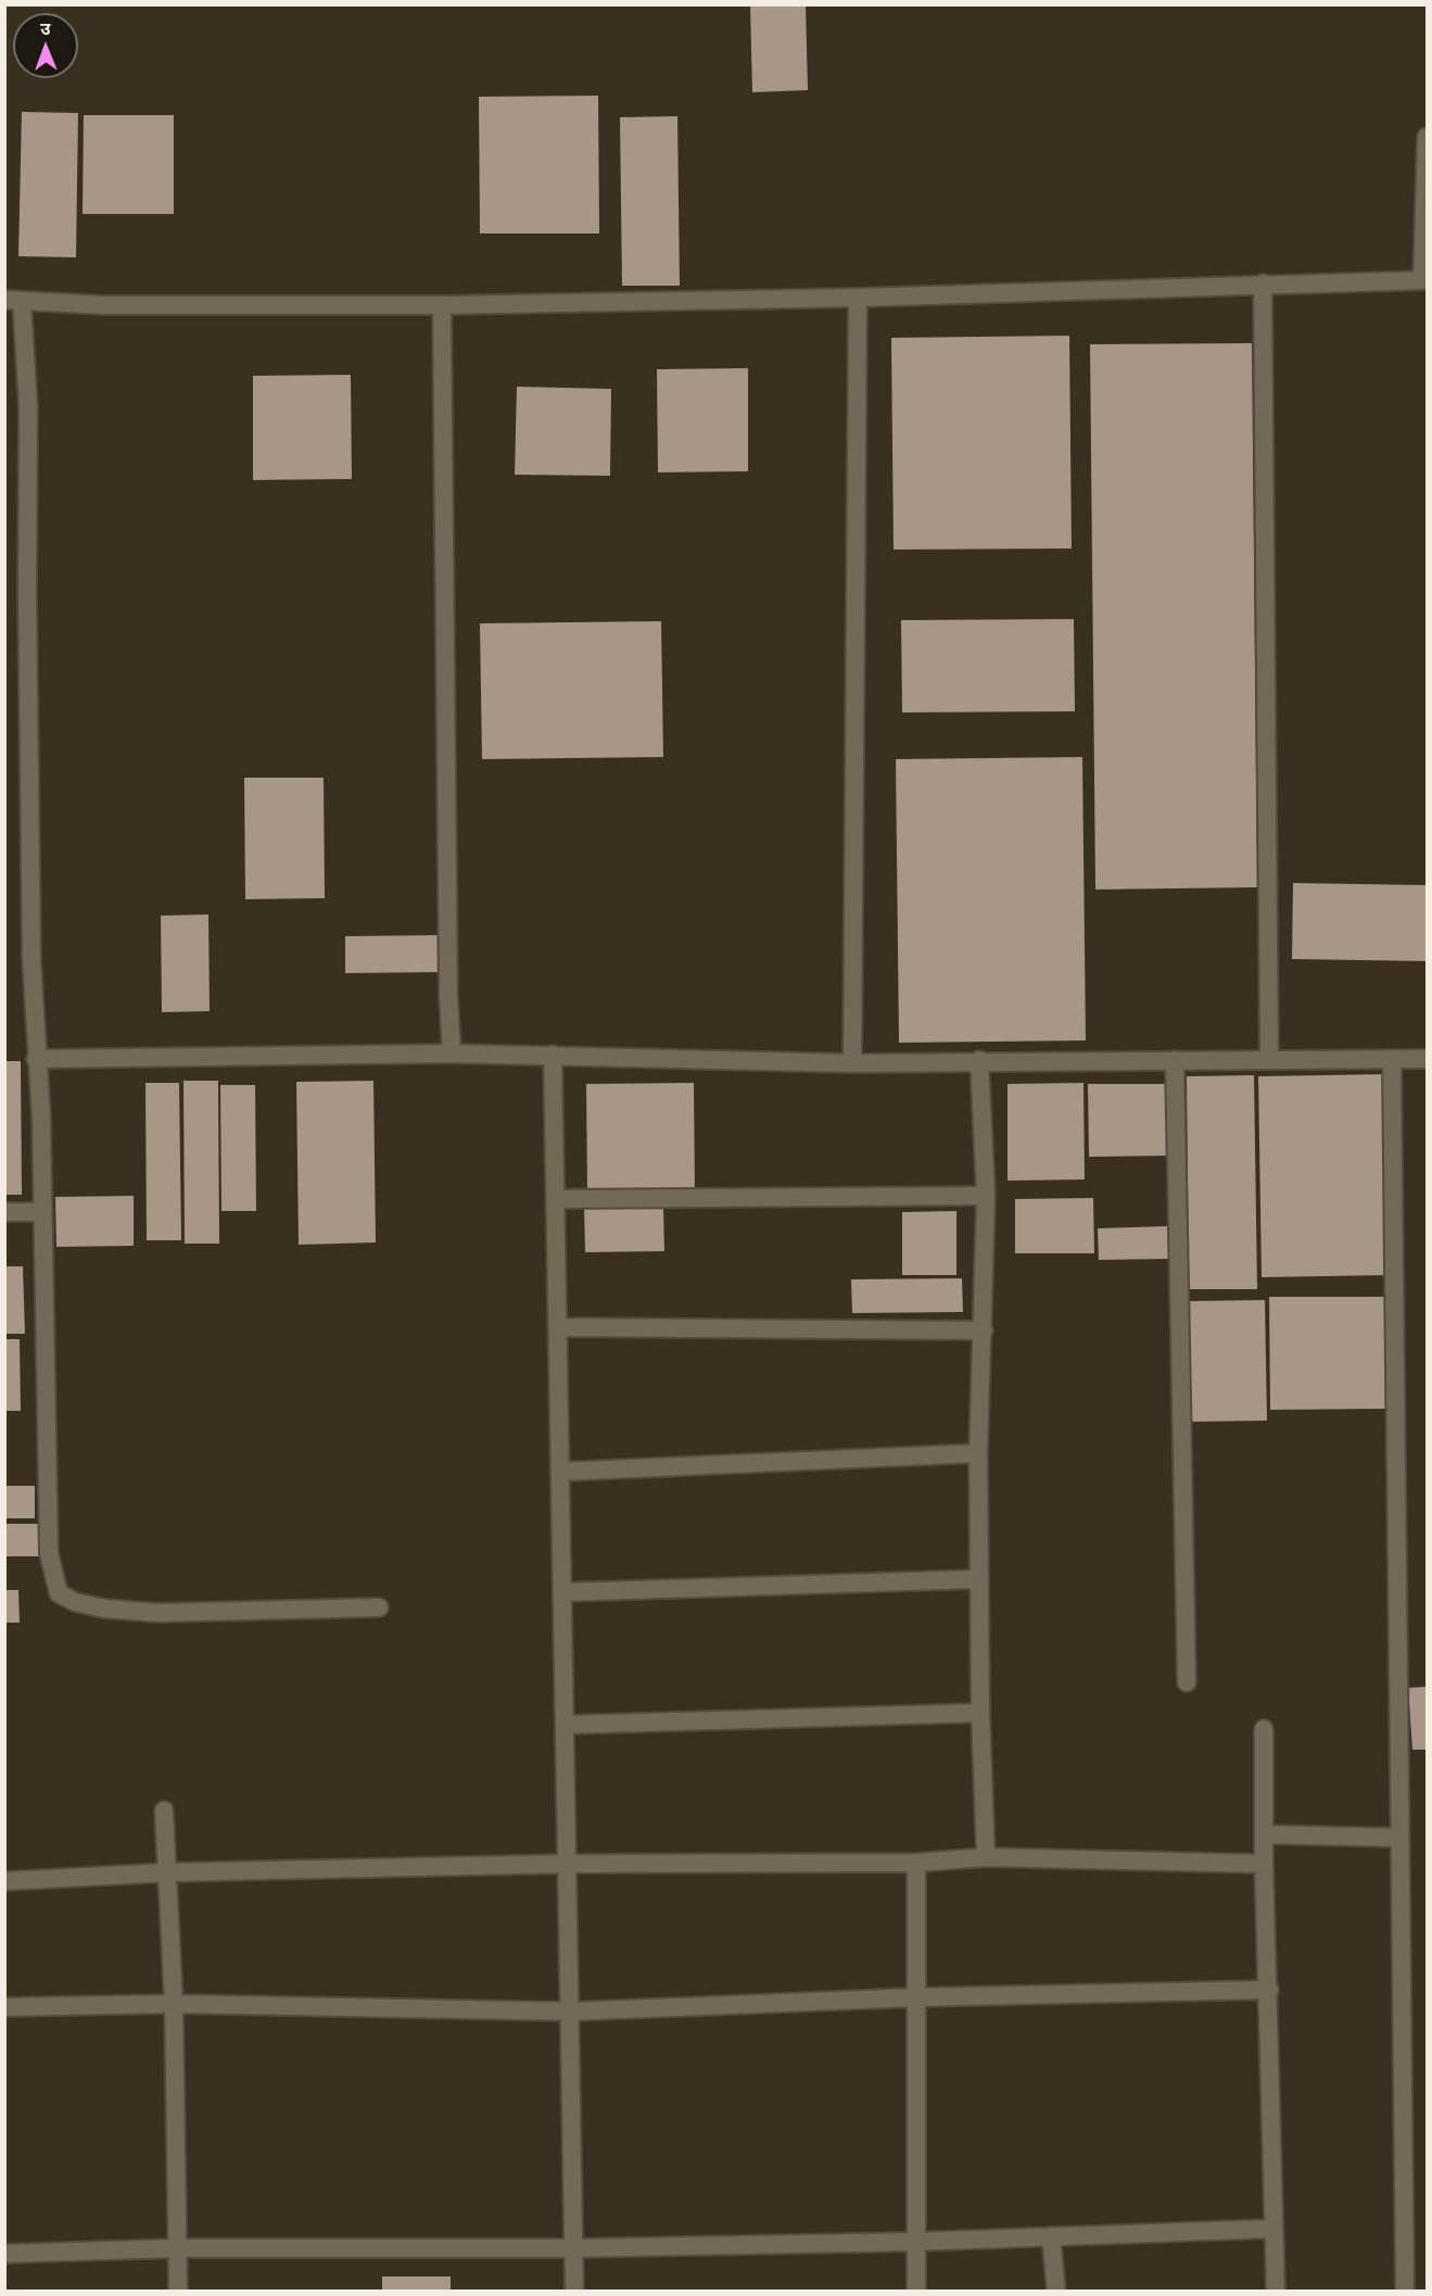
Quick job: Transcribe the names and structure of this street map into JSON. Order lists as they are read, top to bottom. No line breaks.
{"north":"top"}
